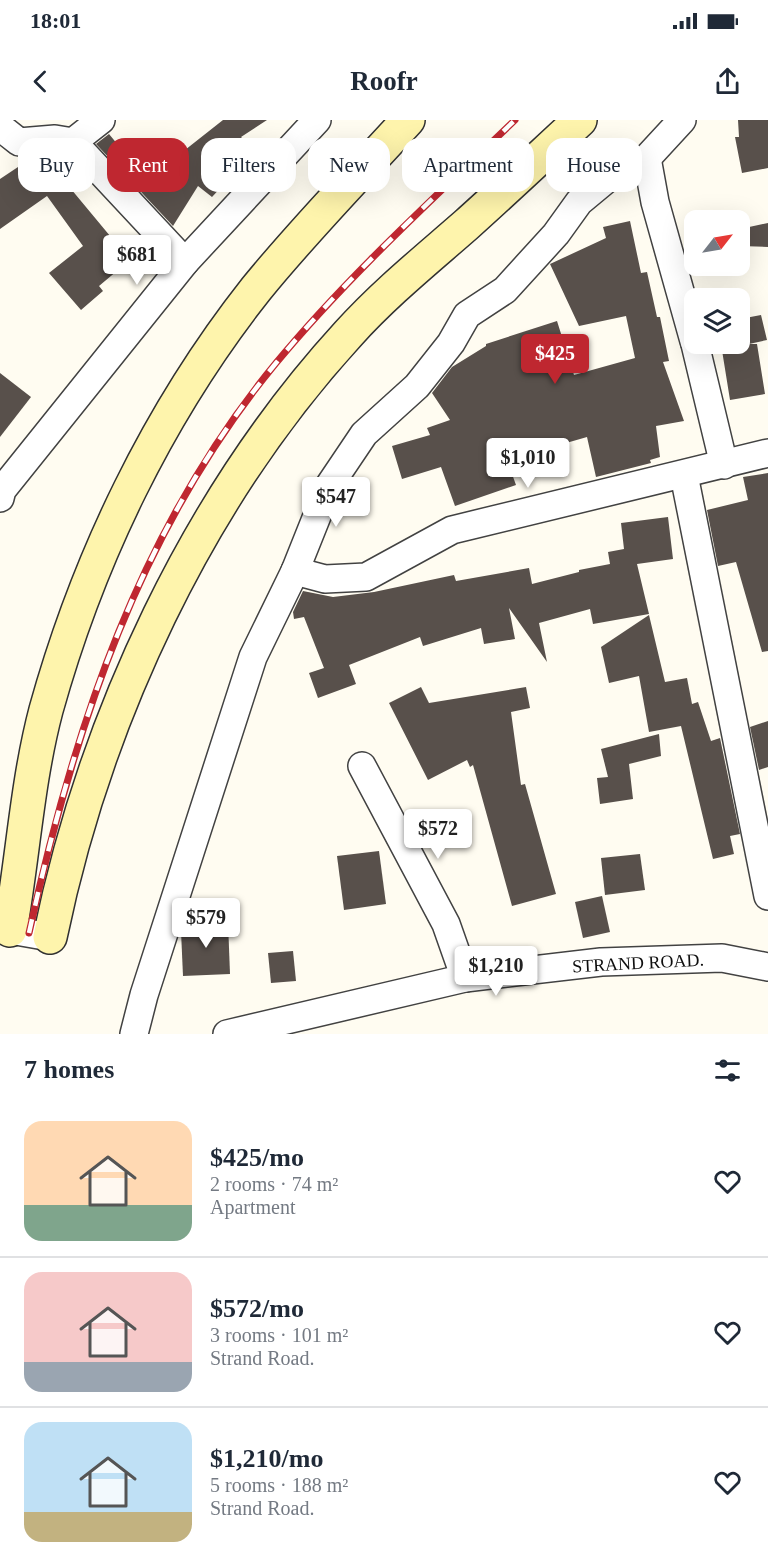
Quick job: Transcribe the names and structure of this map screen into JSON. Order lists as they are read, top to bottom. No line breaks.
{"streets":{"street":["STRAND ROAD."]},"north":"top right","page":{"status":"18:01","header":"Roofr","chip":["Buy","Rent","Filters","New","Apartment","House"],"price":["$681","$425","$1,010","$547","$572","$579","$1,210"],"heading":"7 homes","list":[{"name":"$425/mo","note":"2 rooms · 74 m² · Apartment"},{"name":"$572/mo","note":"3 rooms · 101 m² · Strand Road."},{"name":"$1,210/mo","note":"5 rooms · 188 m² · Strand Road."}]}}
